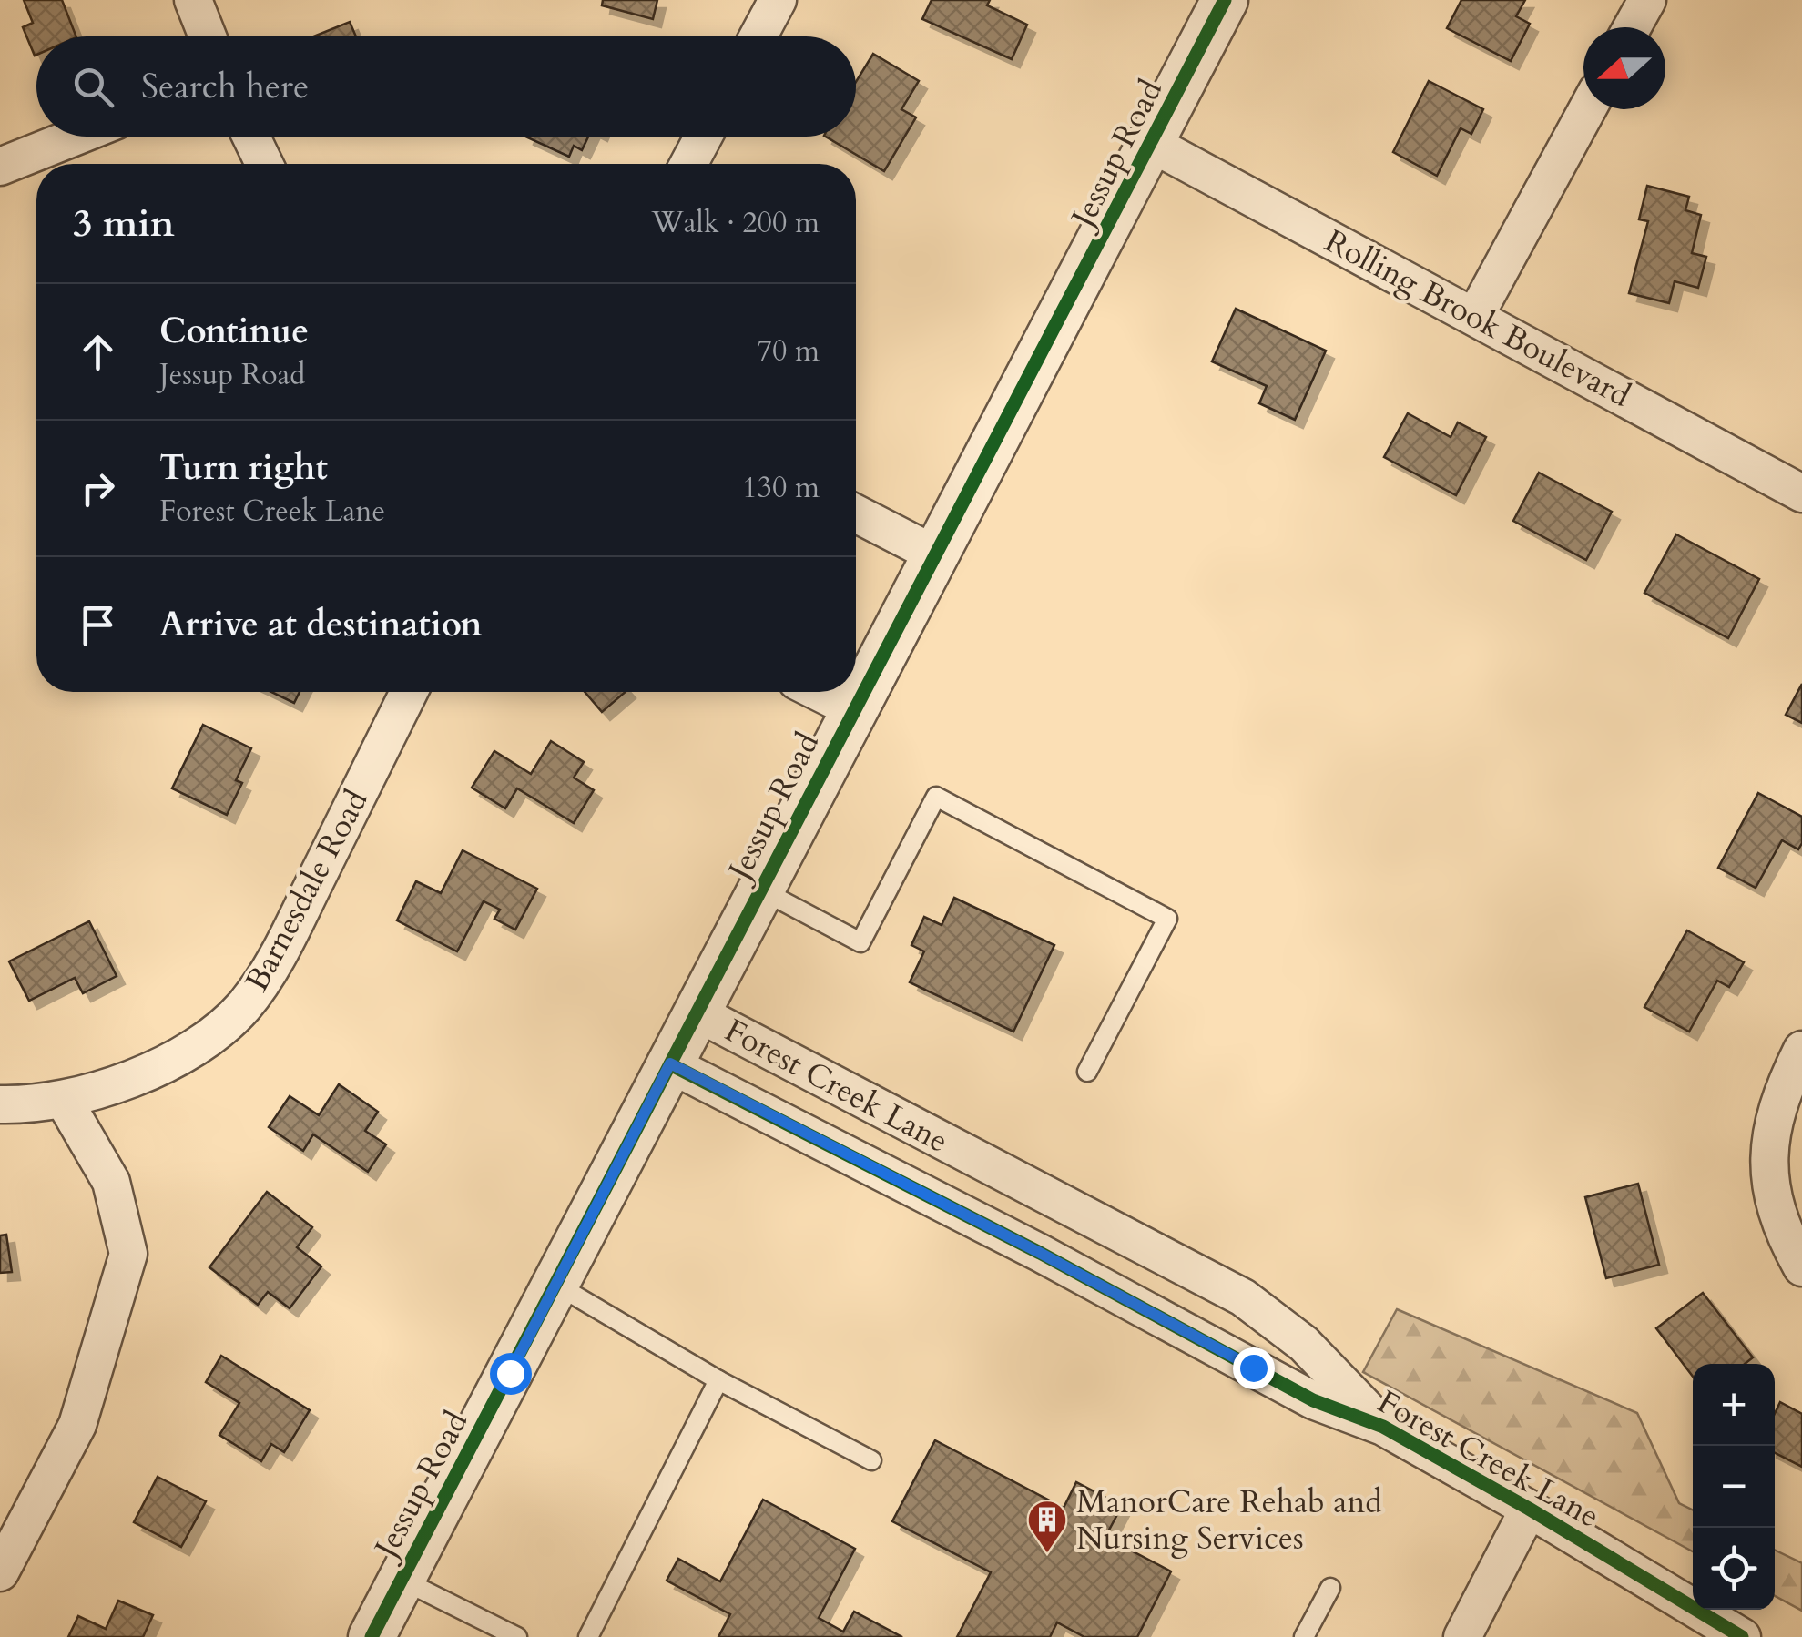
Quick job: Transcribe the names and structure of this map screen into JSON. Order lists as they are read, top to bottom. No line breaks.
{"streets":{"street":["Jessup Road","Rolling Brook Boulevard","Barnesdale Road","Forest Creek Lane"]},"crossings":[["Jessup Road","Rolling Brook Boulevard"],["Jessup Road","Forest Creek Lane"]],"places":{"building":["ManorCare Rehab and Nursing Services"]},"north":"left","page":{"search":"Search here","heading":["3 min","Walk · 200 m"],"list":[["Continue","Jessup Road","70 m"],["Turn right","Forest Creek Lane","130 m"],"Arrive at destination"],"map_buttons":["+","−"]}}
